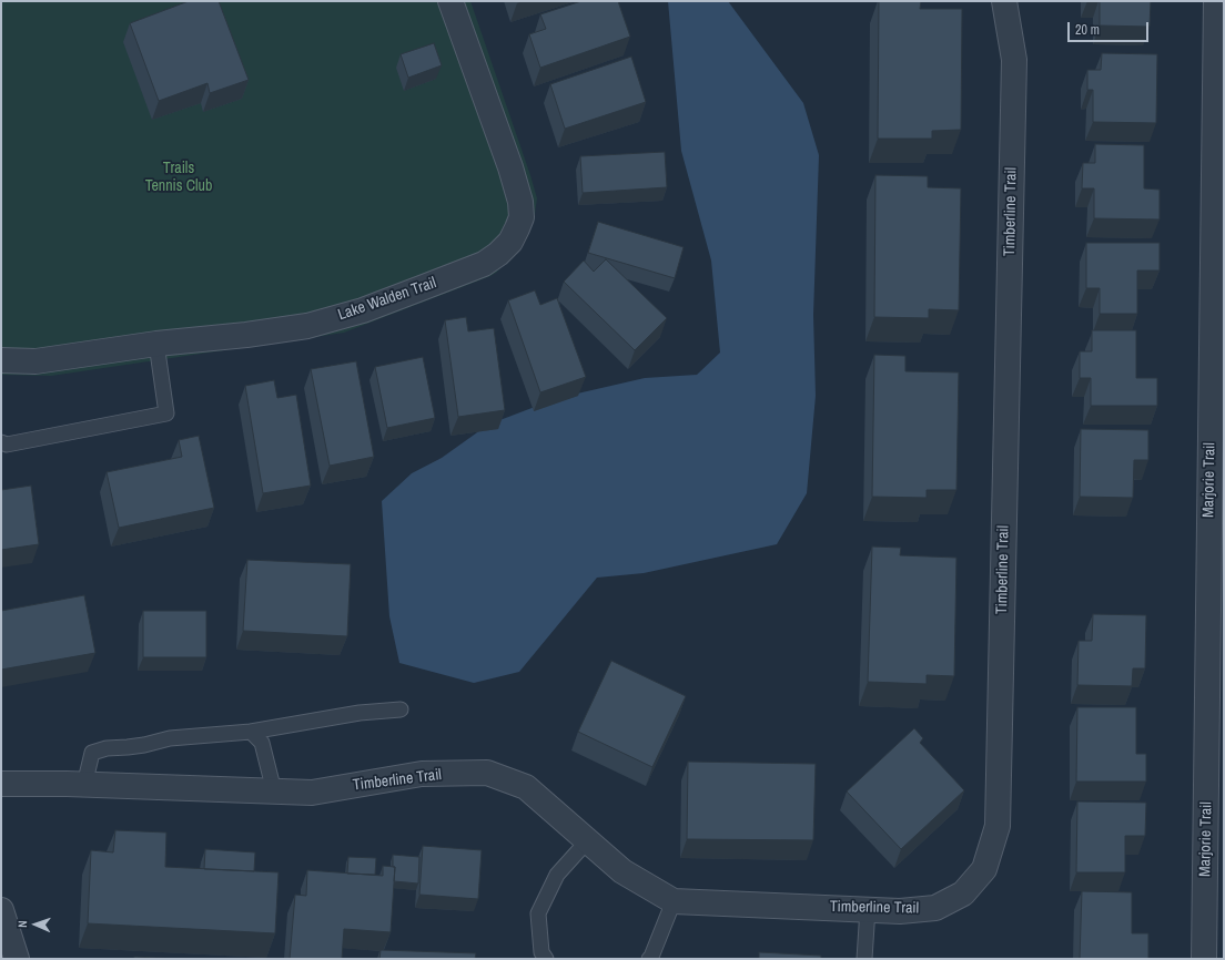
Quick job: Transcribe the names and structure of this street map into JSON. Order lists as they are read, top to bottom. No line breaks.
{"streets":{"street":["Timberline Trail","Lake Walden Trail","Marjorie Trail"]},"parks":["Trails Tennis Club"],"scale_bar":"20 m","north":"left"}
